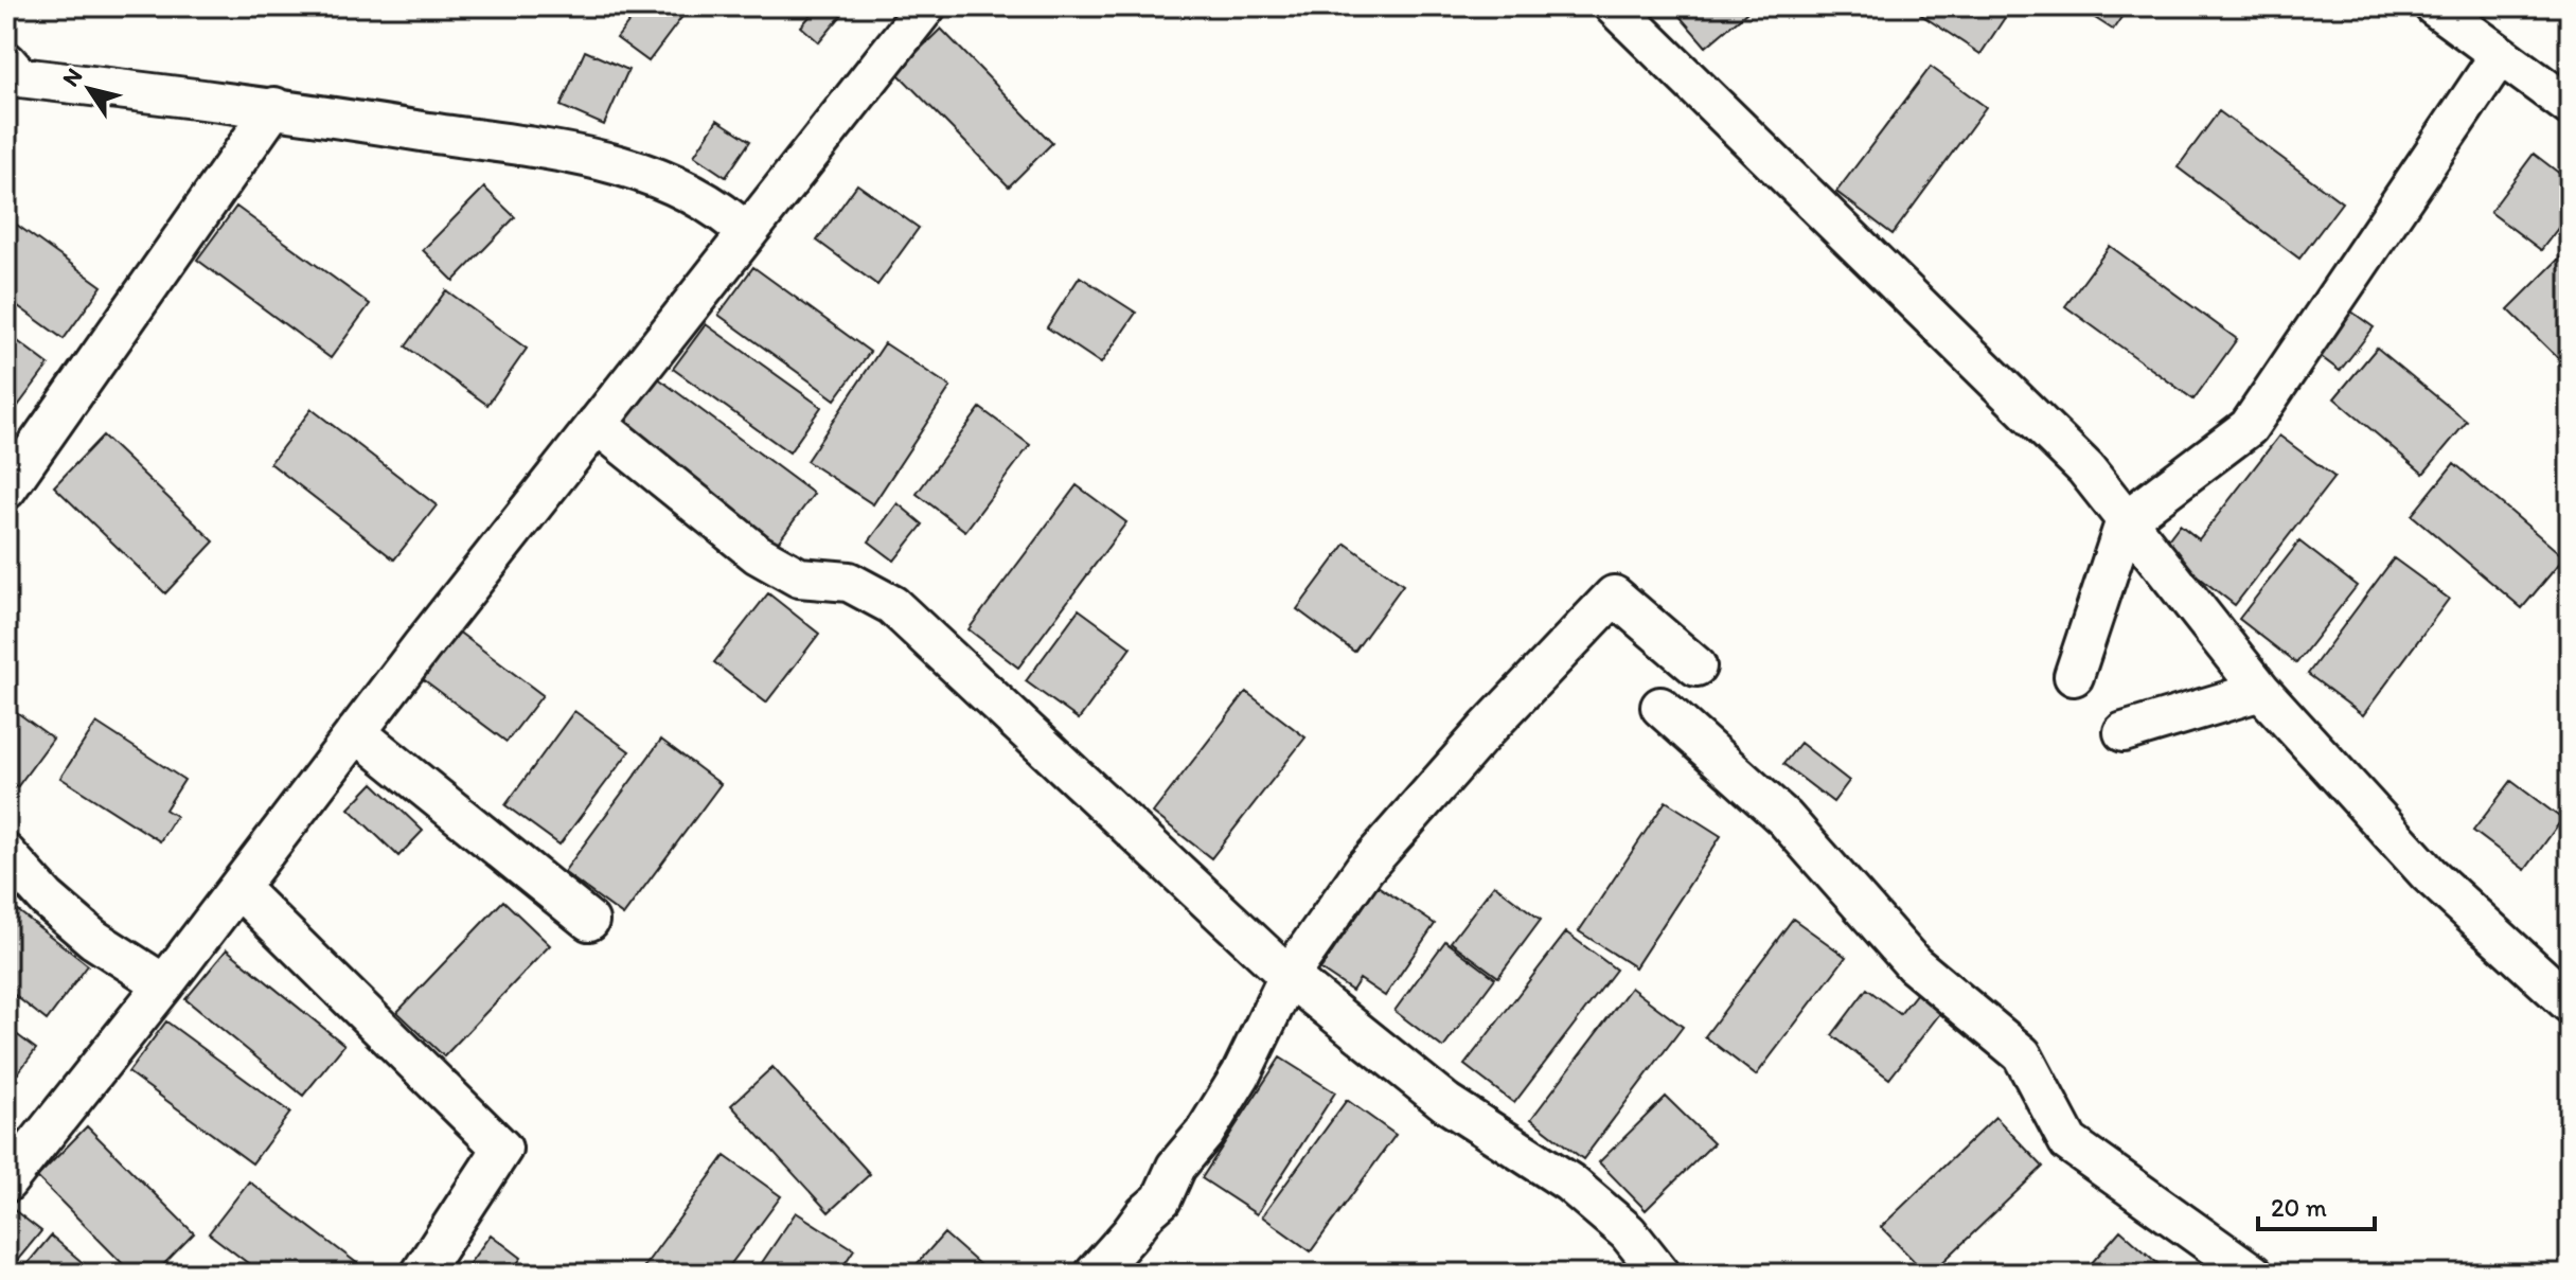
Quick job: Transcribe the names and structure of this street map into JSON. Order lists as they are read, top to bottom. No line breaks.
{"scale_bar":"20 m","north":"top left"}
